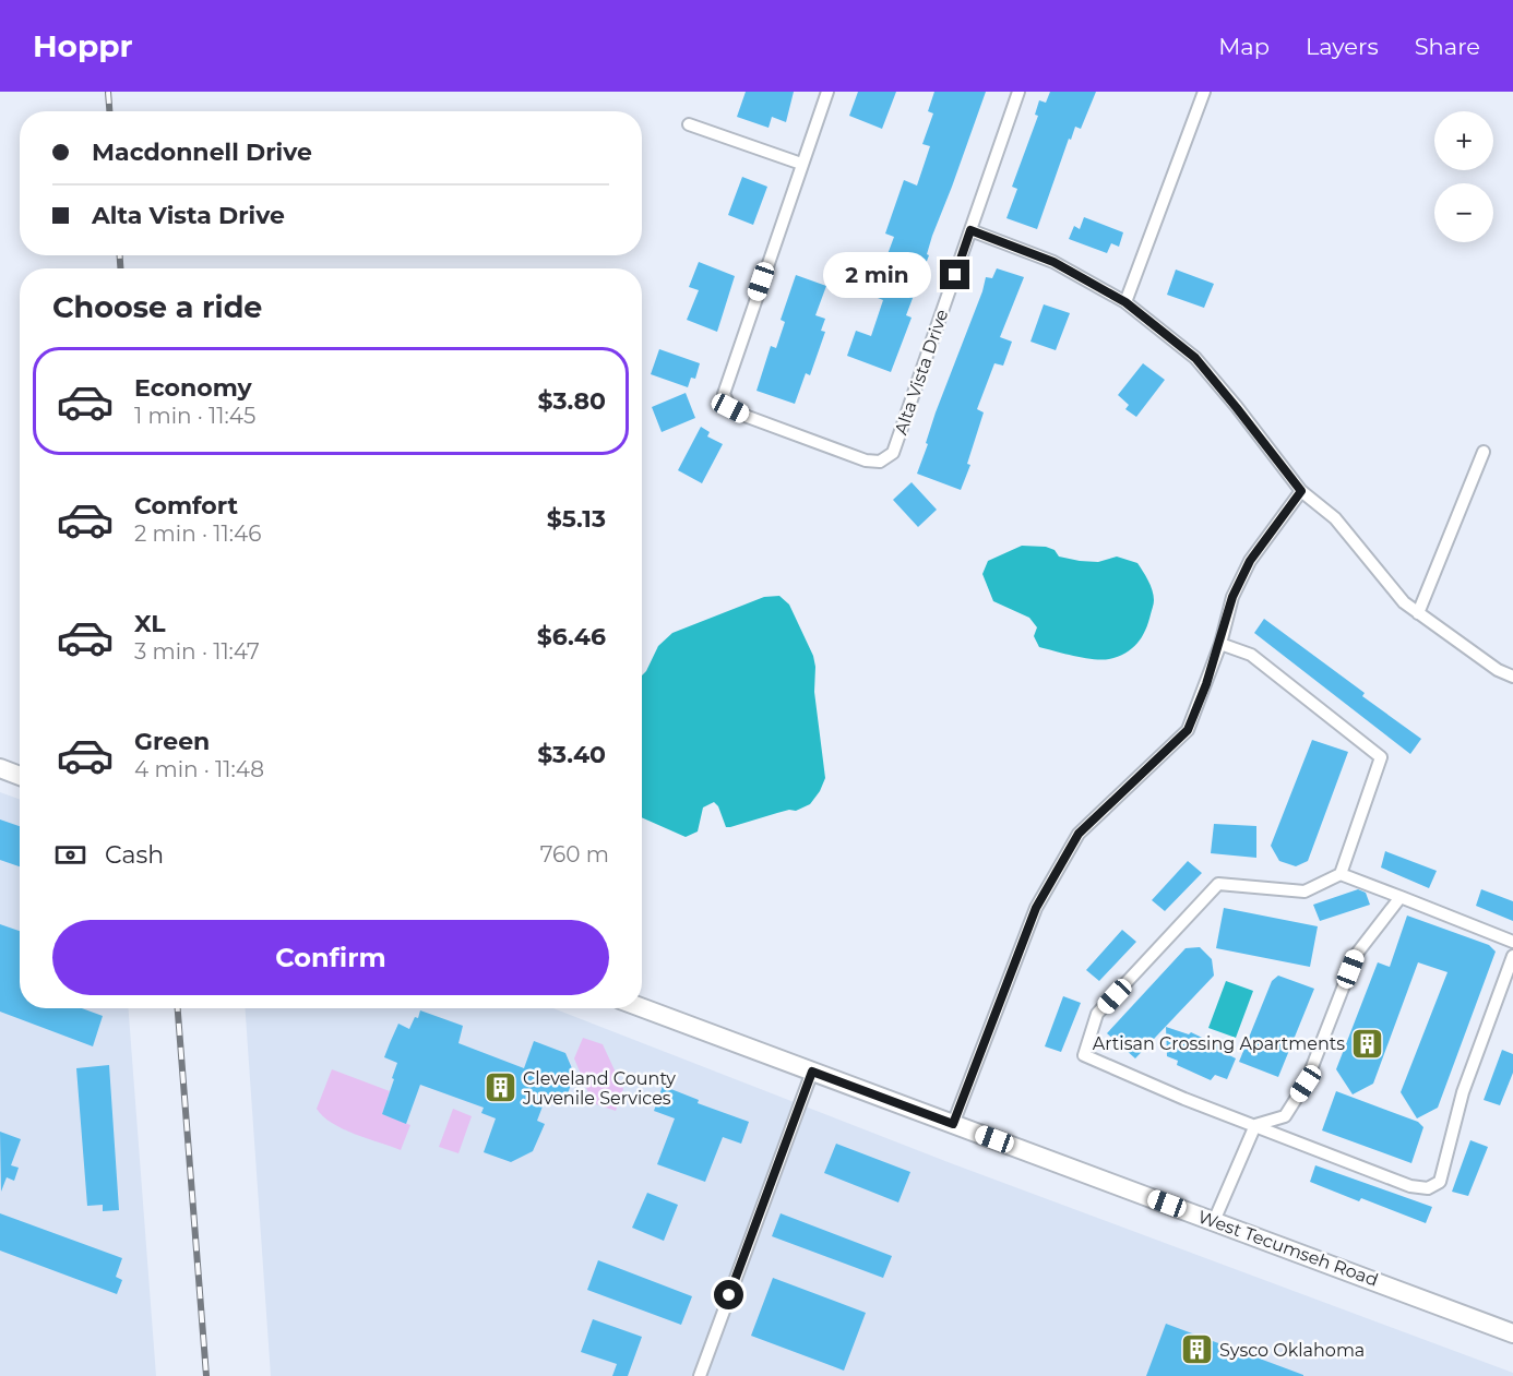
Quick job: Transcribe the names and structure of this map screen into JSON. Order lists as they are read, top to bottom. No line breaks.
{"streets":{"main road":["West Tecumseh Road"],"street":["Alta Vista Drive"]},"places":{"building":["Artisan Crossing Apartments","Cleveland County Juvenile Services","Sysco Oklahoma"]},"page":{"header":"Hoppr","nav":["Map","Layers","Share"],"map_buttons":["+","−"],"banner":["Macdonnell Drive","Alta Vista Drive"],"bubble":"2 min","heading":"Choose a ride","list":[{"name":"Economy","note":"1 min · 11:45","value":"$3.80"},{"name":"Comfort","note":"2 min · 11:46","value":"$5.13"},{"name":"XL","note":"3 min · 11:47","value":"$6.46"},{"name":"Green","note":"4 min · 11:48","value":"$3.40"}],"pay":["Cash","760 m"],"buttons":"Confirm"}}
